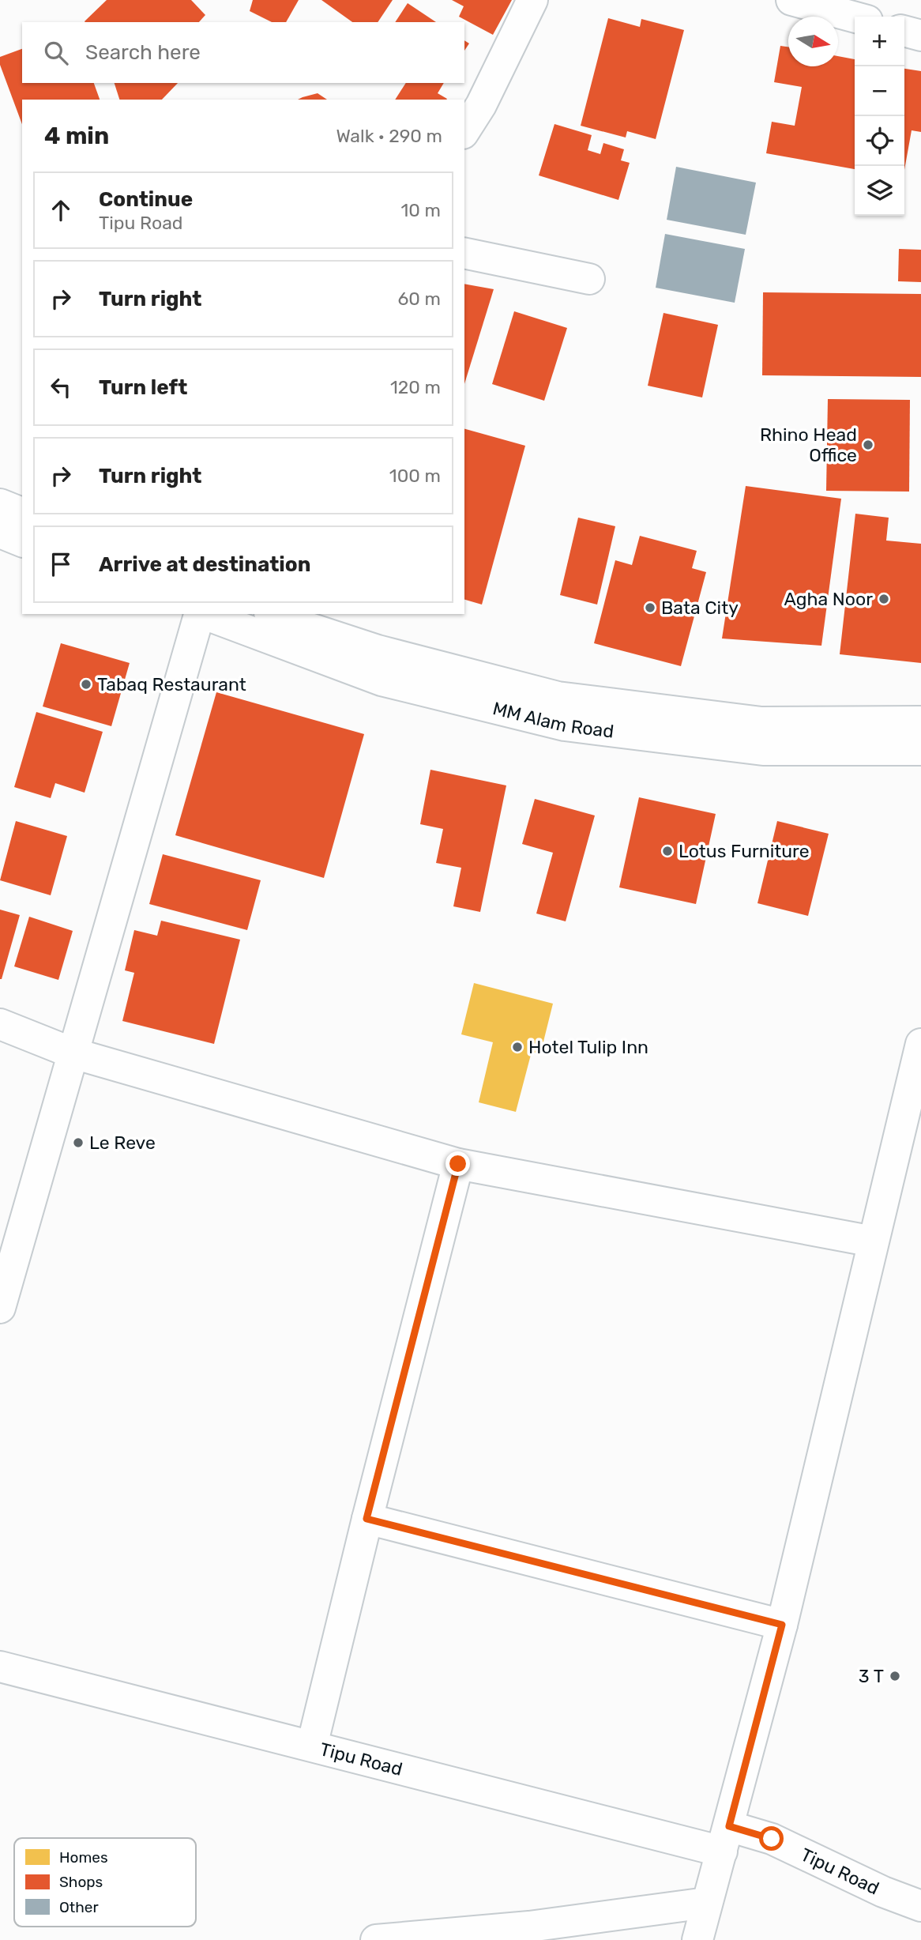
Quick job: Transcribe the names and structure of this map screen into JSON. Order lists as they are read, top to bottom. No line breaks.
{"streets":{"street":["MM Alam Road","Tipu Road"]},"places":["Rhino Head Office","Agha Noor","Bata City","Tabaq Restaurant","Lotus Furniture","Hotel Tulip Inn","Le Reve","3 T"],"legend":["Homes","Shops","Other"],"north":"right","page":{"map_buttons":["+","−"],"search":"Search here","heading":["4 min","Walk · 290 m"],"list":[["Continue","Tipu Road","10 m"],["Turn right","60 m"],["Turn left","120 m"],["Turn right","100 m"],"Arrive at destination"]}}
